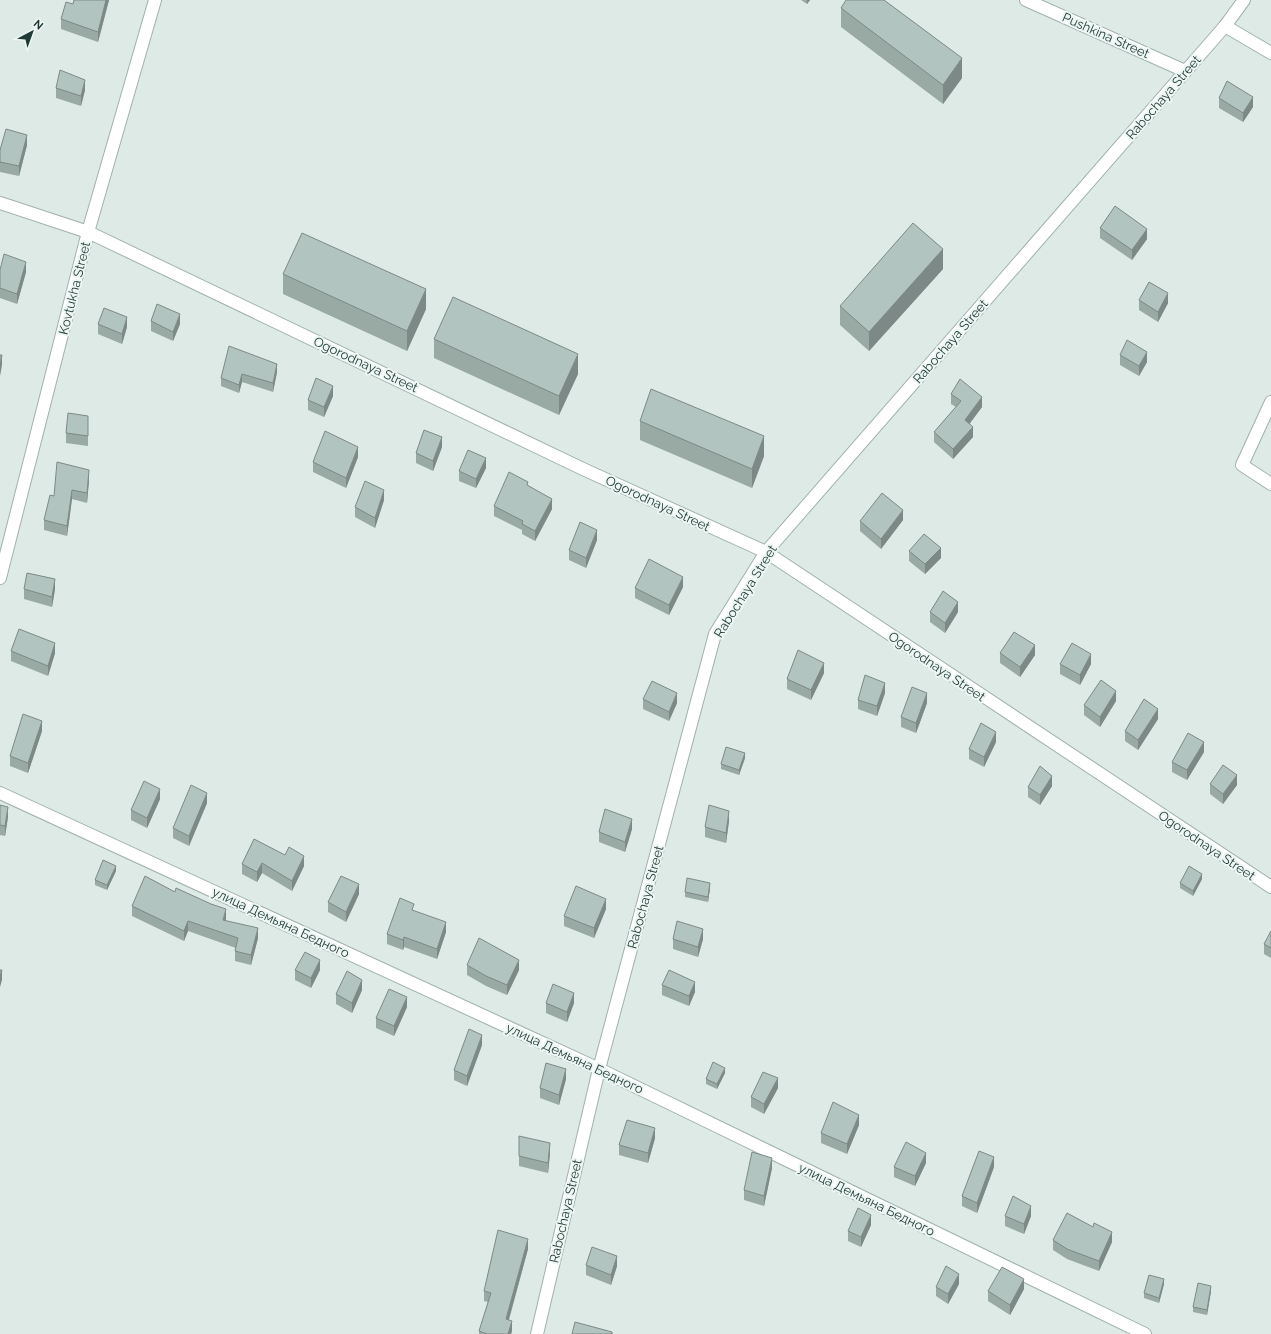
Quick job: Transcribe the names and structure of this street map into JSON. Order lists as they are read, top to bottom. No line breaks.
{"streets":{"street":["Pushkina Street","Rabochaya Street","Kovtukha Street","Ogorodnaya Street","улица Демьяна Бедного"]},"crossings":[["Pushkina Street","Rabochaya Street"],["Rabochaya Street","Ogorodnaya Street"],["Rabochaya Street","улица Демьяна Бедного"],["Kovtukha Street","Ogorodnaya Street"]],"north":"top right"}
